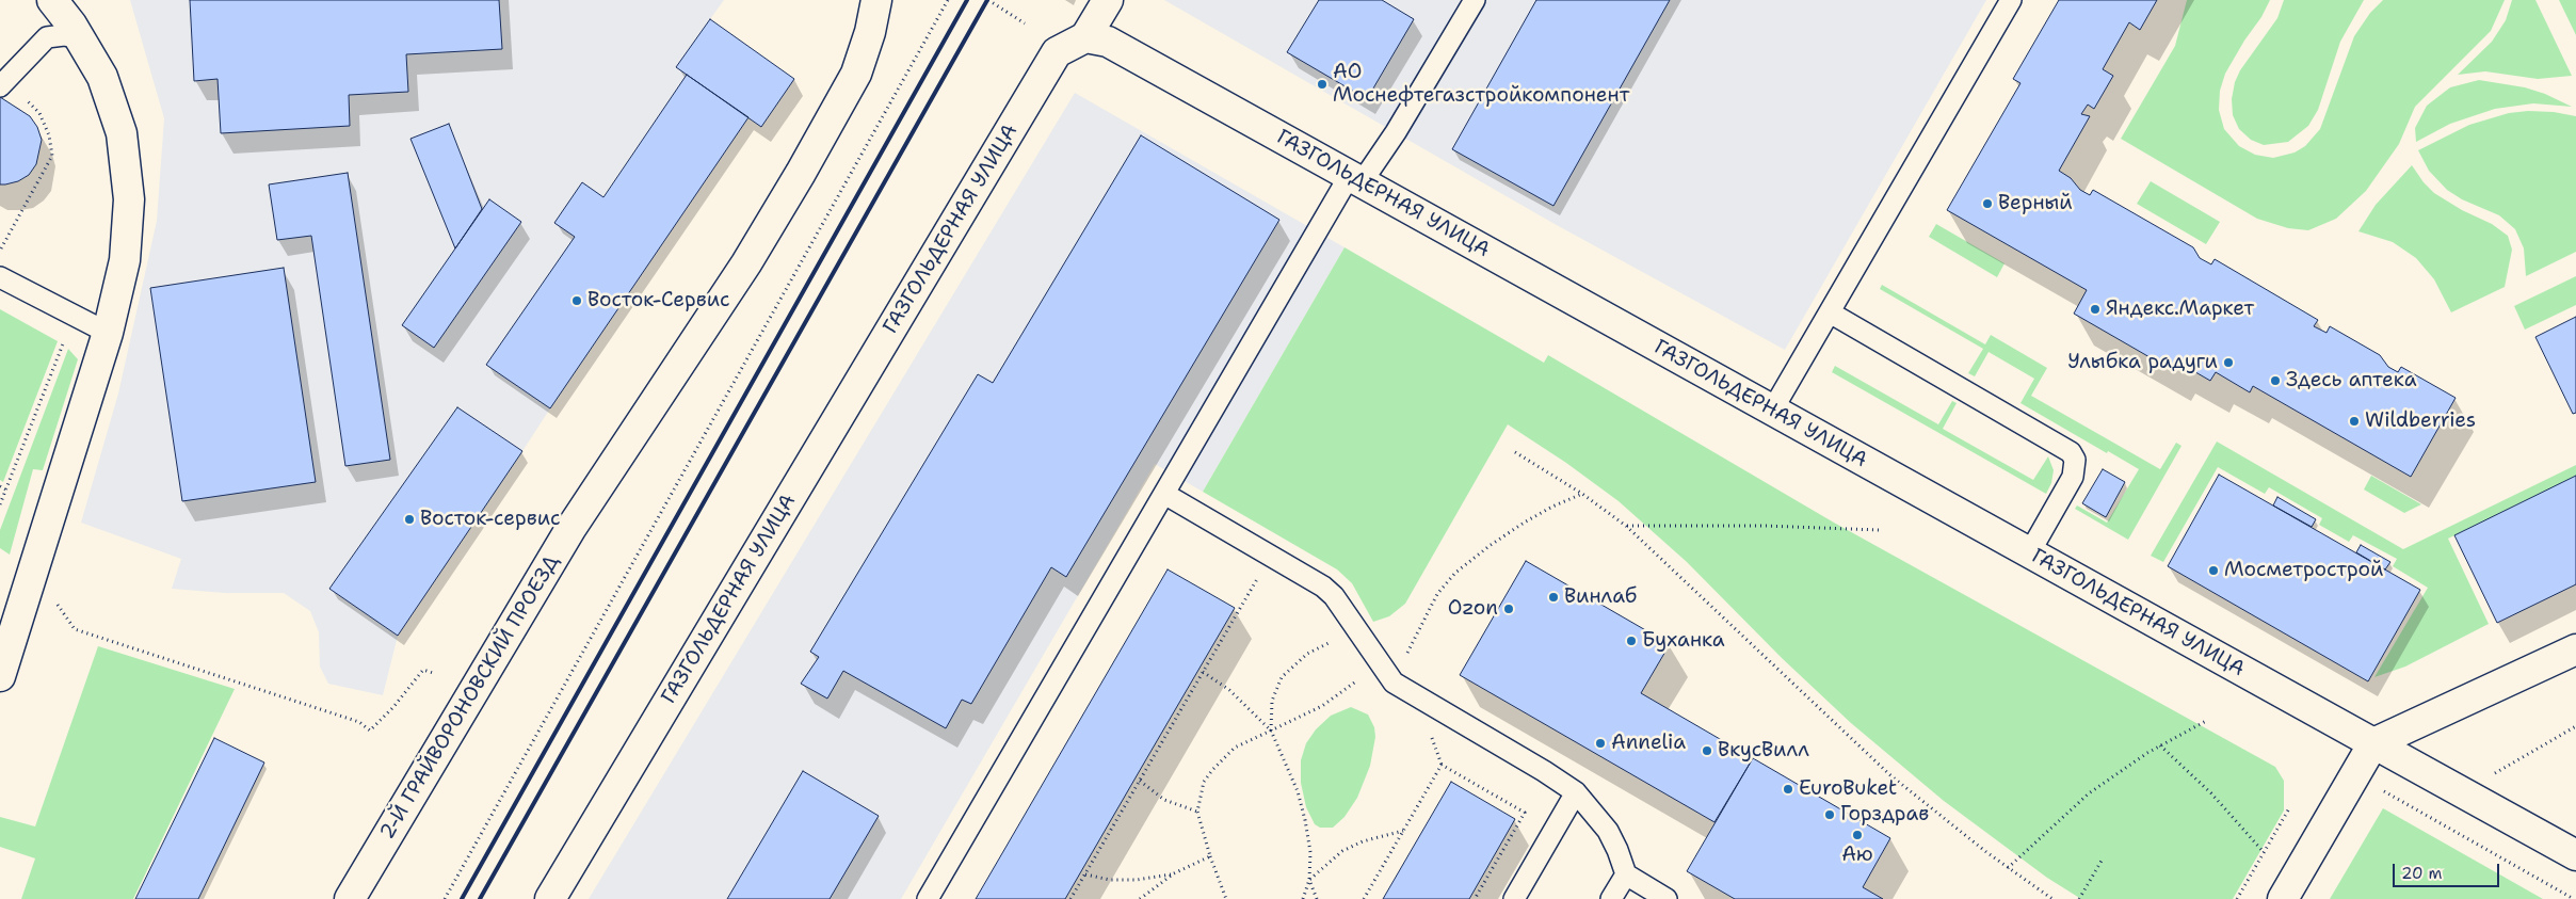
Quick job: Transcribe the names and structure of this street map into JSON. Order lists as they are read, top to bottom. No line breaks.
{"streets":{"street":["ГАЗГОЛЬДЕРНАЯ УЛИЦА","2-Й ГРАЙВОРОНОВСКИЙ ПРОЕЗД"]},"places":["АО Моснефтегазстройкомпонент","Верный","Восток-Сервис","Яндекс.Маркет","Улыбка радуги","Здесь аптека","Wildberries","Восток-сервис","Мосметрострой","Винлаб","Ozon","Буханка","Annelia","ВкусВилл","EuroBuket","Горздрав","Аю"],"scale_bar":"20 m"}
